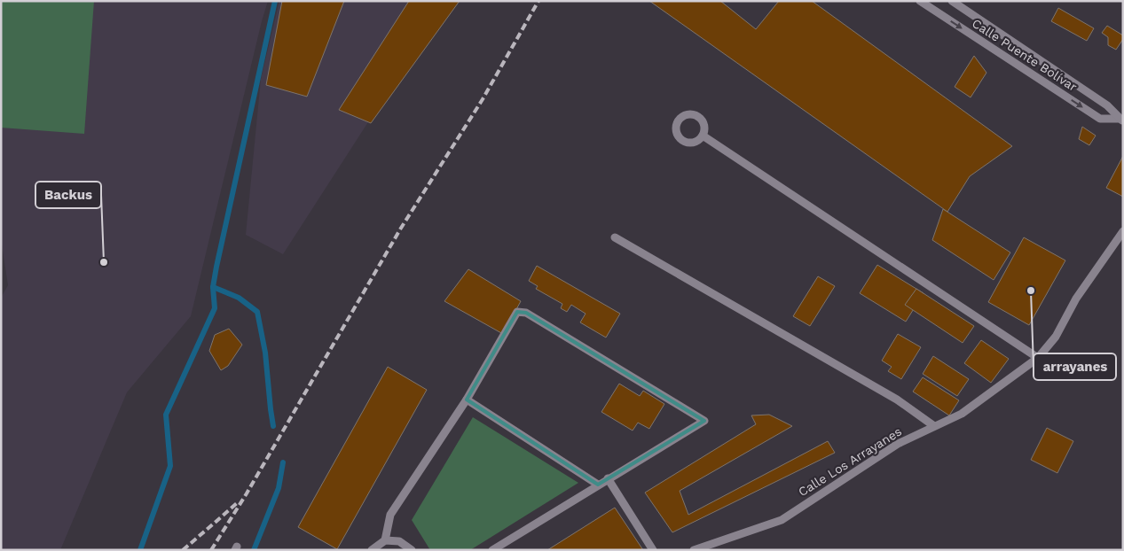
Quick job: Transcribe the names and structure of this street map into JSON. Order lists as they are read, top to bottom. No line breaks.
{"streets":{"street":["Calle Puente Bolívar","Calle Los Arrayanes"]},"places":["Backus","arrayanes"]}
